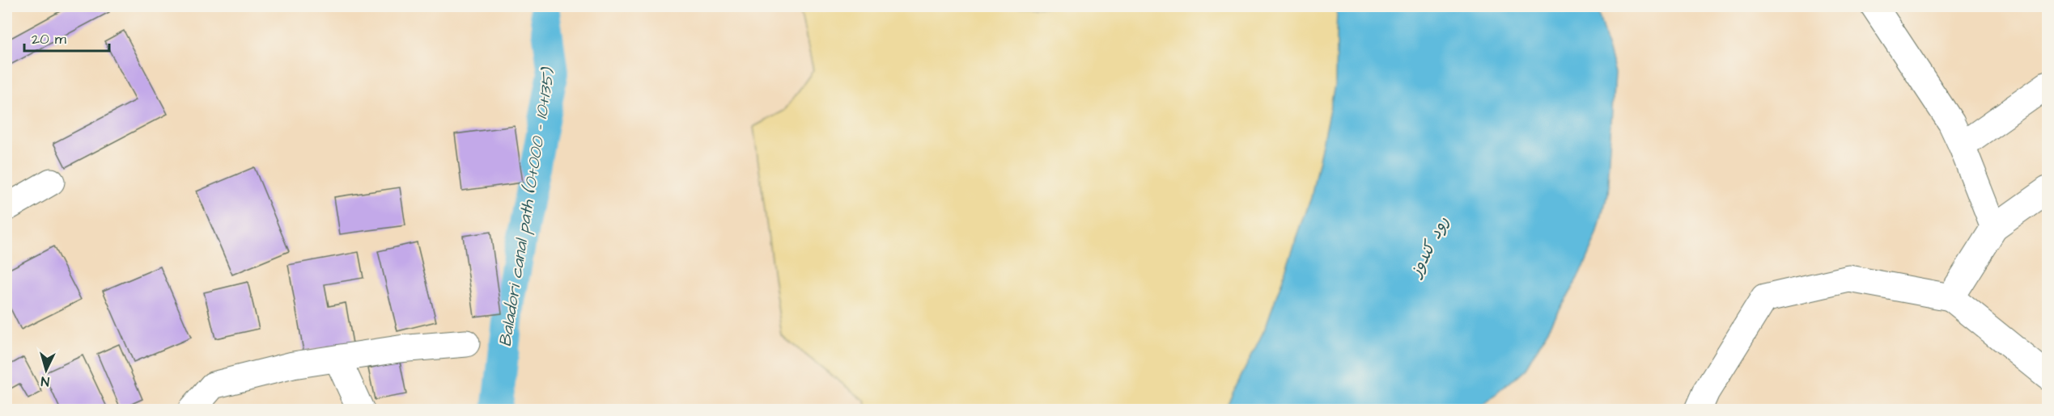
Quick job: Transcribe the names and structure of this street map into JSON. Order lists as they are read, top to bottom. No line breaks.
{"water":["Baladori canal path (0+000 - 10+135)","رود کندوز"],"scale_bar":"20 m","north":"bottom"}
